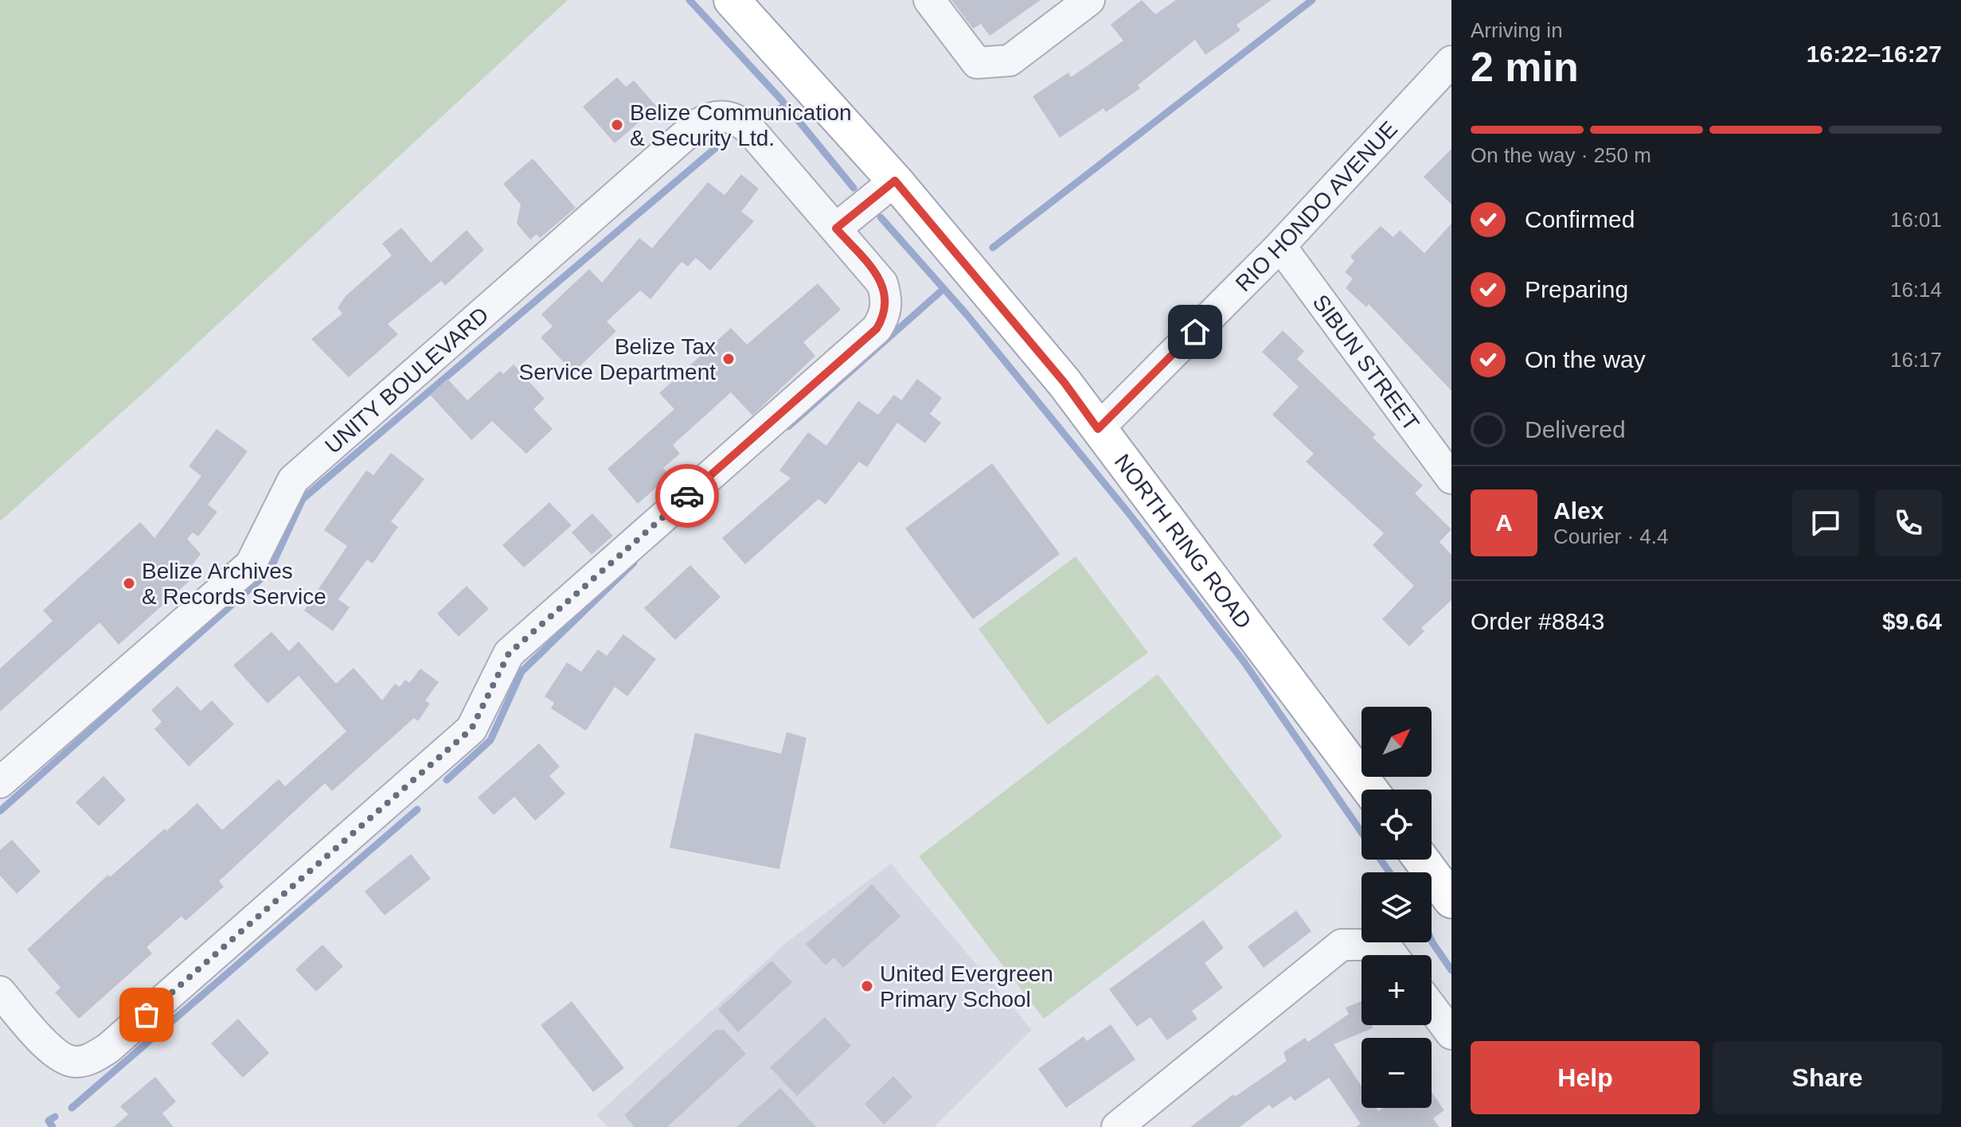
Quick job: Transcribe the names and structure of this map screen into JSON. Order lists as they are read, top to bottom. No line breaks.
{"streets":{"main road":["NORTH RING ROAD"],"street":["RIO HONDO AVENUE","SIBUN STREET","UNITY BOULEVARD"]},"crossings":[["RIO HONDO AVENUE","SIBUN STREET"],["RIO HONDO AVENUE","NORTH RING ROAD"]],"places":["Belize Communication & Security Ltd.","Belize Tax Service Department","Belize Archives & Records Service","United Evergreen Primary School"],"north":"top right","page":{"heading":["2 min","Arriving in","16:22–16:27"],"panel":["Alex","Courier · 4.4","Order #8843","$9.64"],"bar":"On the way · 250 m","list":[["Confirmed","16:01"],["Preparing","16:14"],["On the way","16:17"],"Delivered"],"round":"A","map_buttons":["+","−"],"buttons":["Help","Share"]}}
